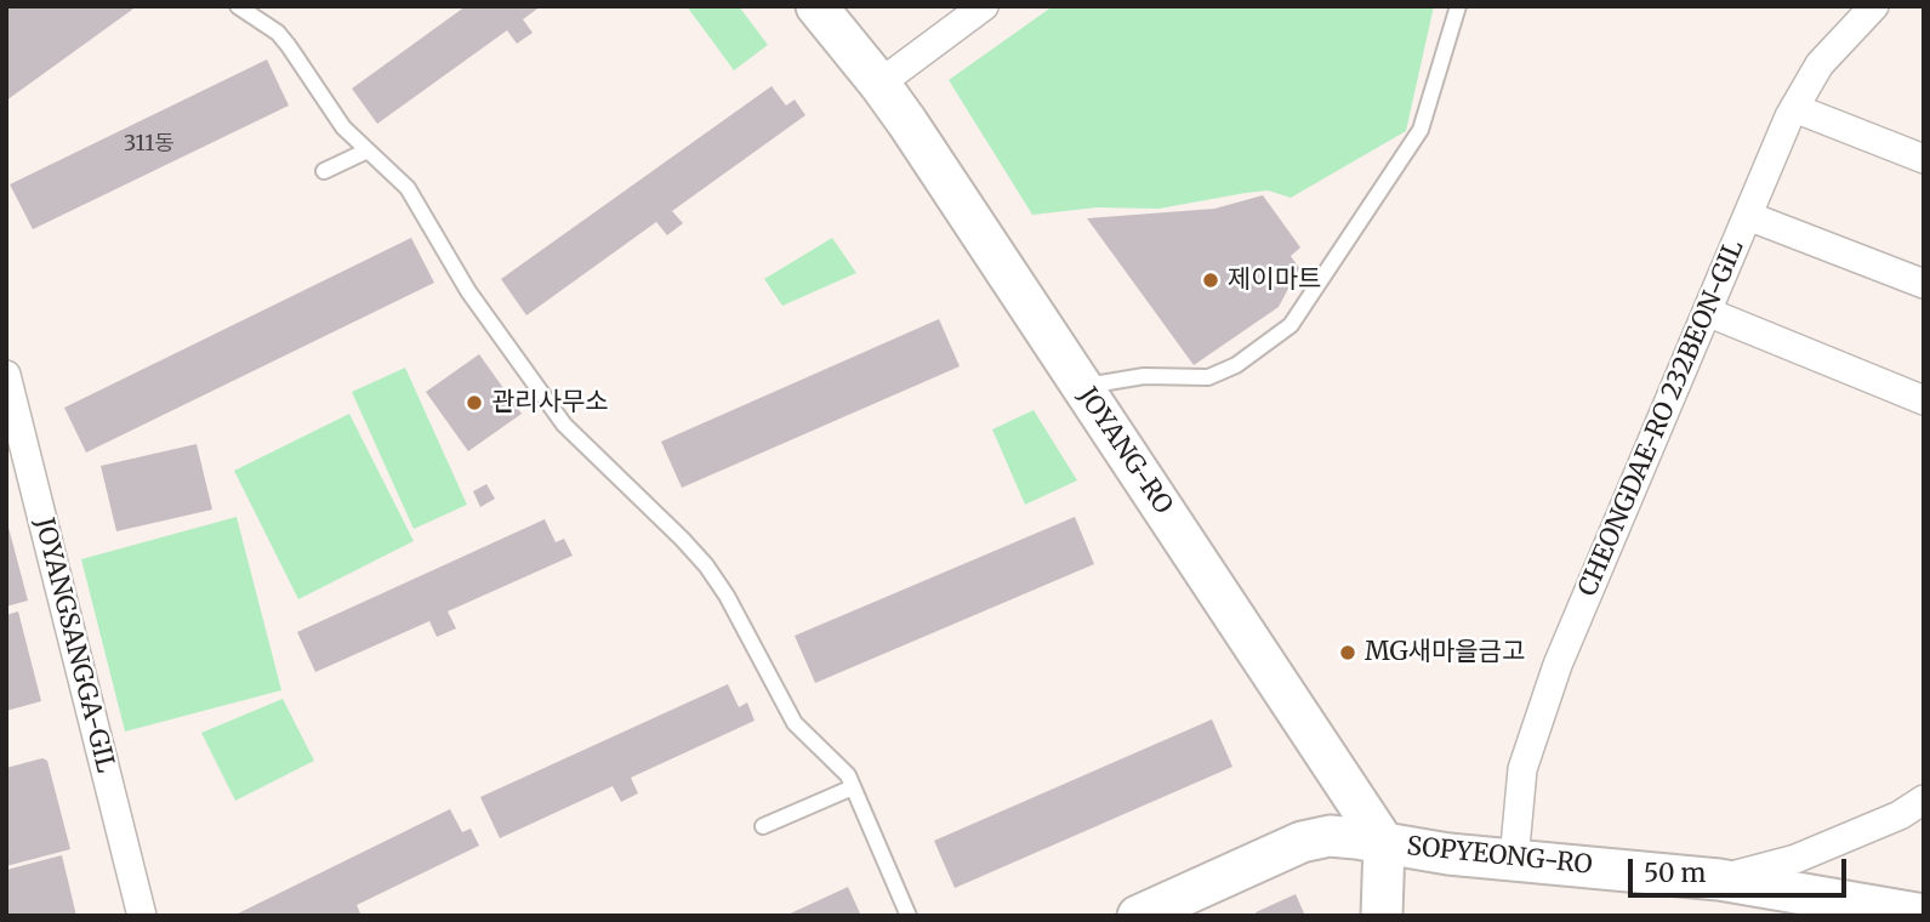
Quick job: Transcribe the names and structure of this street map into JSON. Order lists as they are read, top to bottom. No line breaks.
{"streets":{"street":["CHEONGDAE-RO 232BEON-GIL","JOYANG-RO","JOYANGSANGGA-GIL","SOPYEONG-RO"]},"crossings":[["CHEONGDAE-RO 232BEON-GIL","SOPYEONG-RO"],["JOYANG-RO","SOPYEONG-RO"]],"places":["제이마트","관리사무소","MG새마을금고"],"house_numbers":["311동"],"scale_bar":"50 m"}
